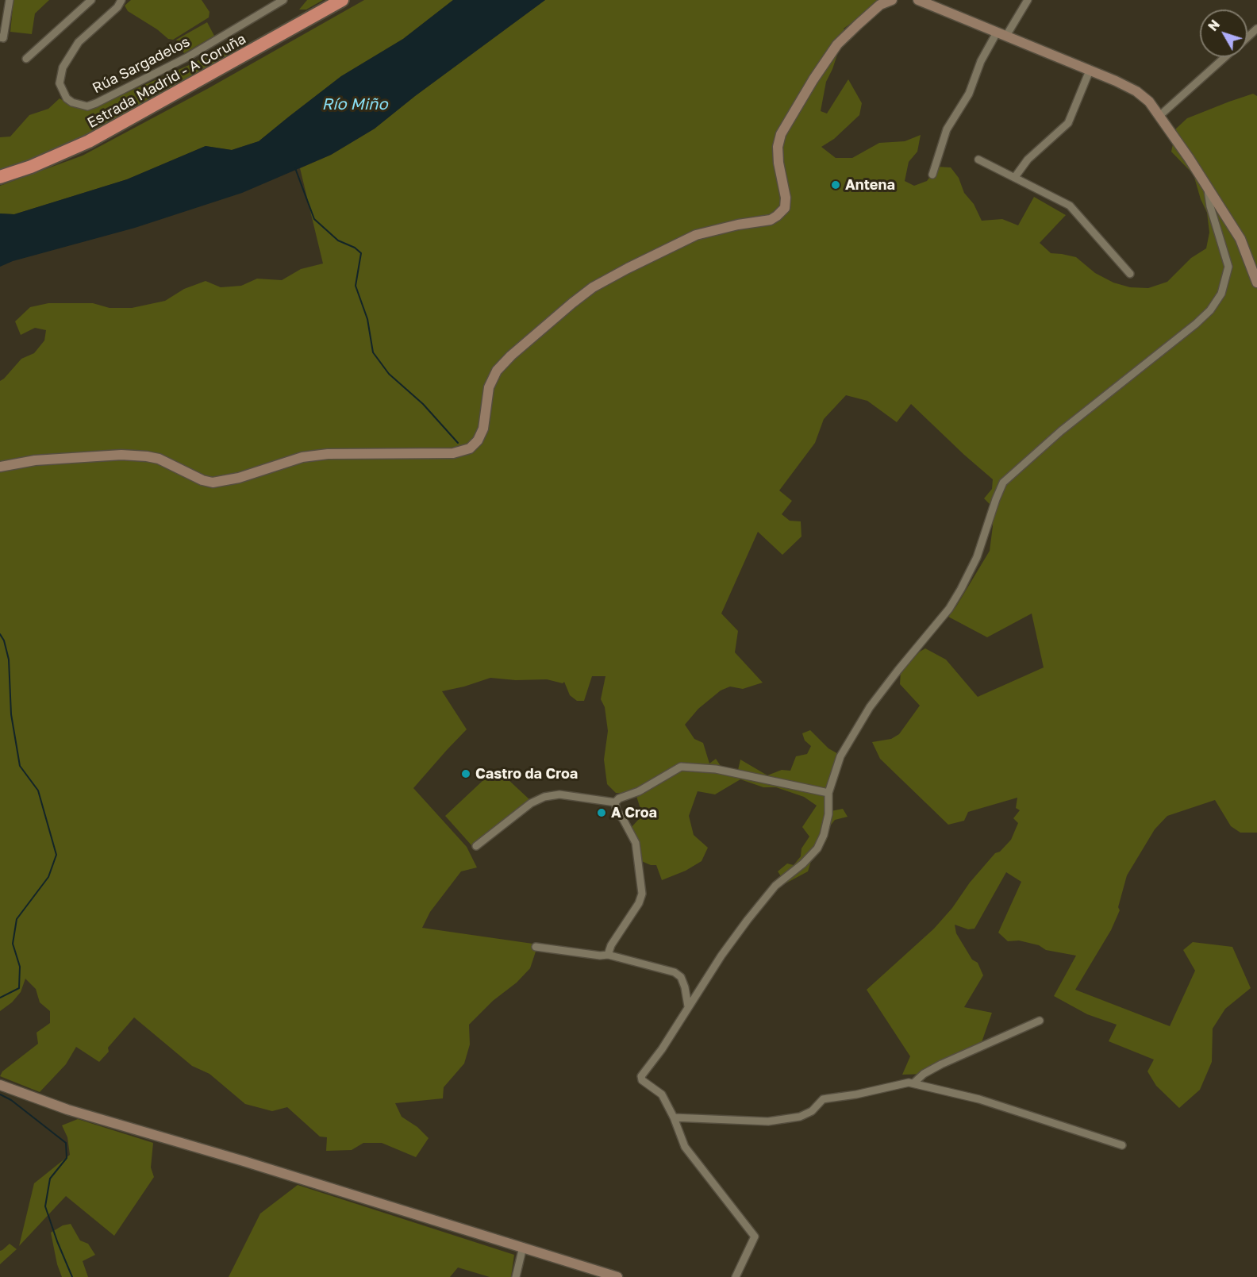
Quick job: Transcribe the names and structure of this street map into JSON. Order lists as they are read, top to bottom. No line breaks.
{"streets":{"highway":["Estrada Madrid - A Coruña"],"street":["Rúa Sargadelos"]},"water":["Río Miño"],"places":["Antena","Castro da Croa","A Croa"],"north":"top left"}
